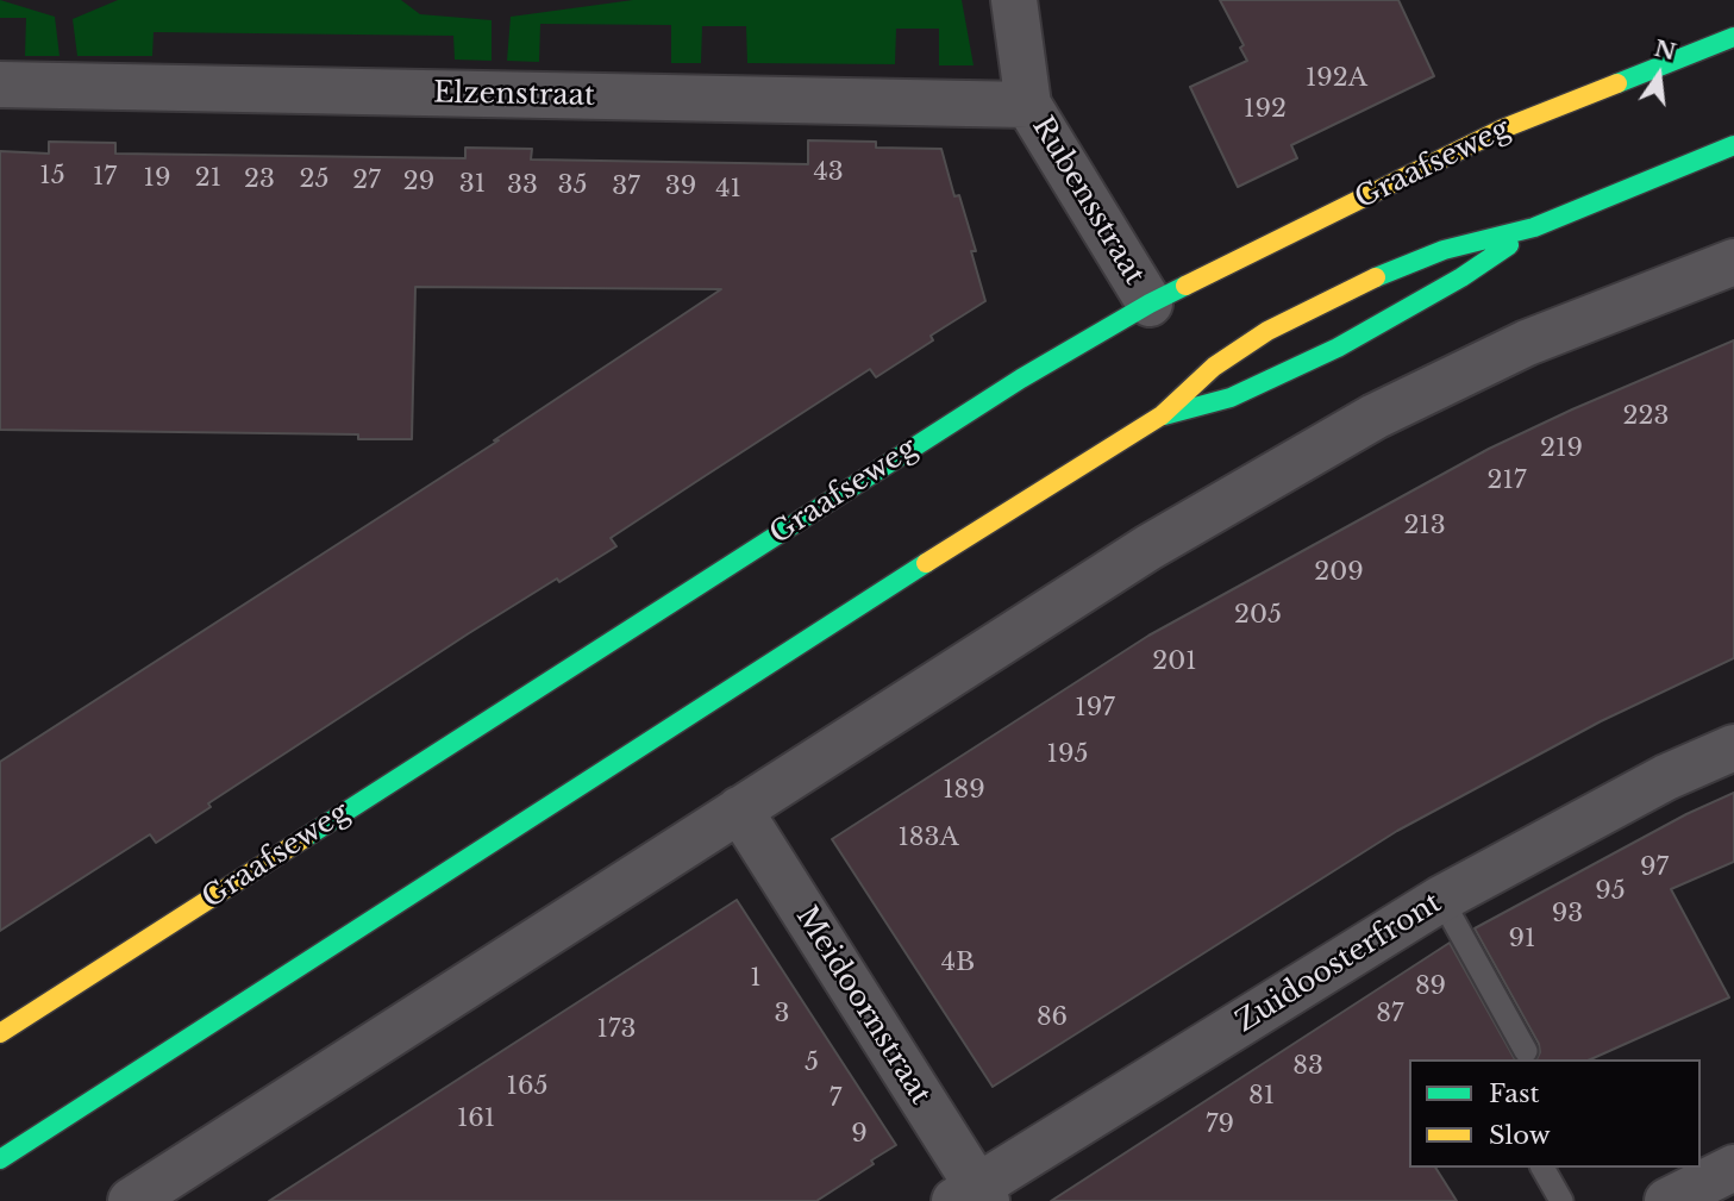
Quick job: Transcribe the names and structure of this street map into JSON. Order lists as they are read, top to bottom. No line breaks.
{"streets":{"street":["Elzenstraat","Graafseweg","Rubensstraat","Zuidoosterfront","Meidoornstraat"]},"crossings":[["Elzenstraat","Rubensstraat"],["Graafseweg","Rubensstraat"],["Zuidoosterfront","Meidoornstraat"]],"house_numbers":["192A","192","43","15","17","19","21","23","25","27","29","31","33","35","37","39","41","223","219","217","213","209","205","201","197","195","189","183A","97","95","93","91","4B","1","89","3","87","86","173","5","83","165","81","7","161","79","9"],"legend":["Fast","Slow"],"north":"top"}
